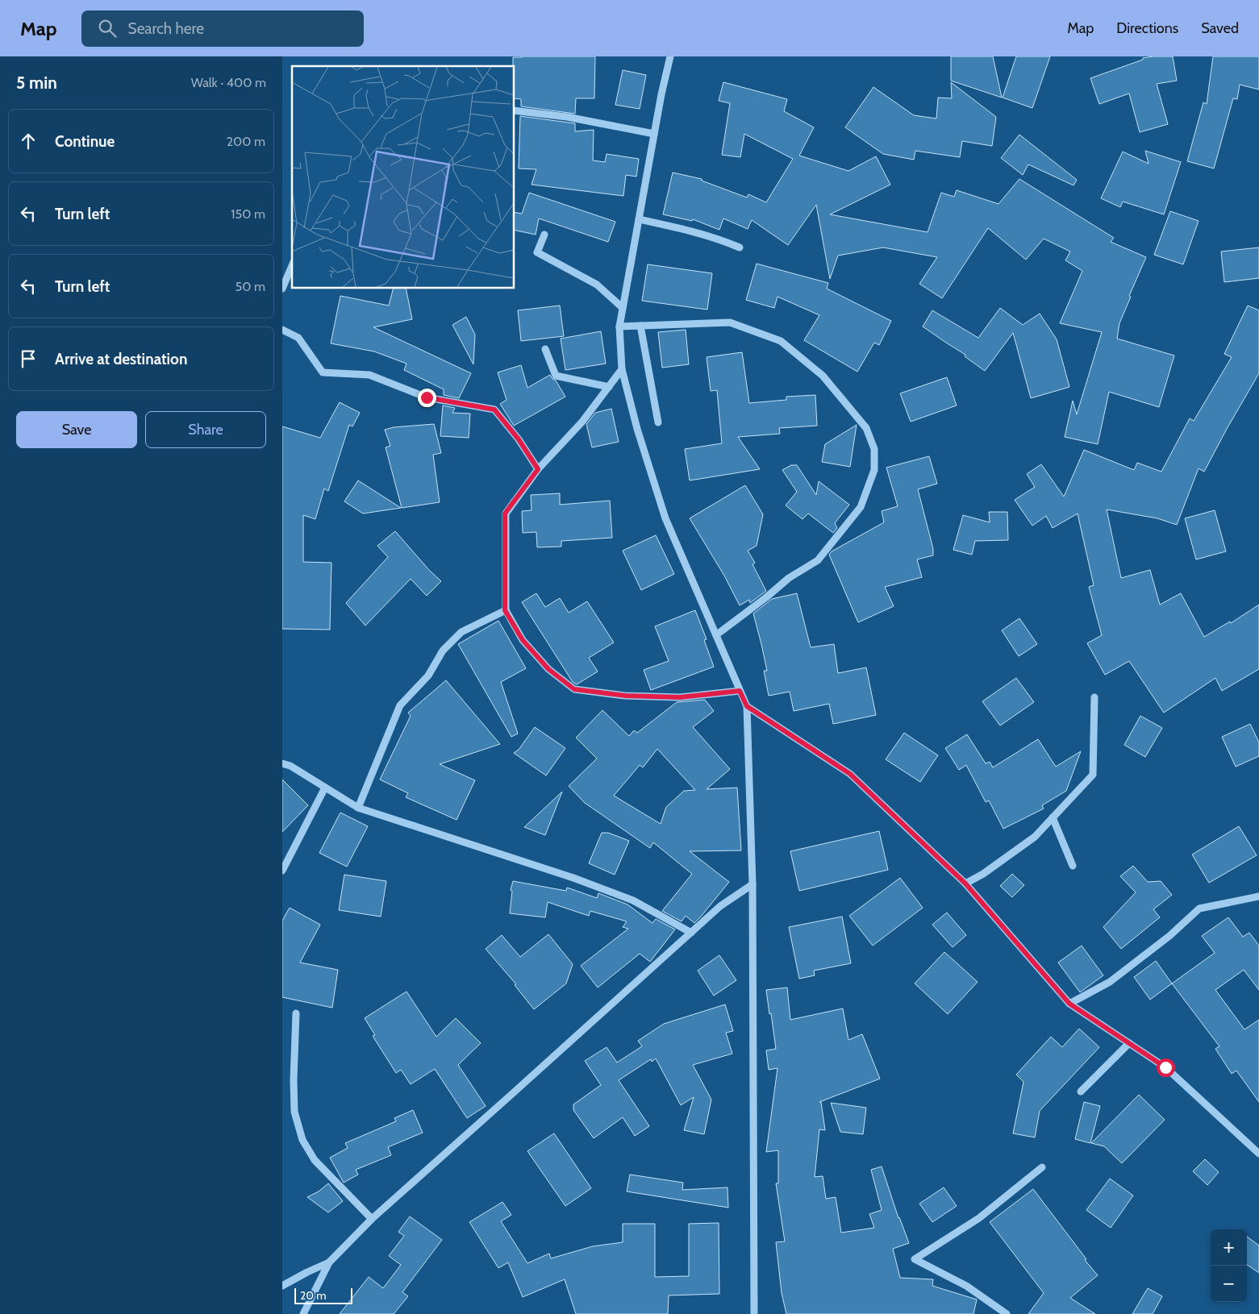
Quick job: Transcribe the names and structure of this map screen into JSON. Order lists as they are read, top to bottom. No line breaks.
{"scale_bar":"20 m","page":{"header":"Map","search":"Search here","nav":["Map","Directions","Saved"],"heading":["5 min","Walk · 400 m"],"list":[["Continue","200 m"],["Turn left","150 m"],["Turn left","50 m"],"Arrive at destination"],"buttons":["Save","Share"],"map_buttons":["+","−"],"scale":"20 m"}}
